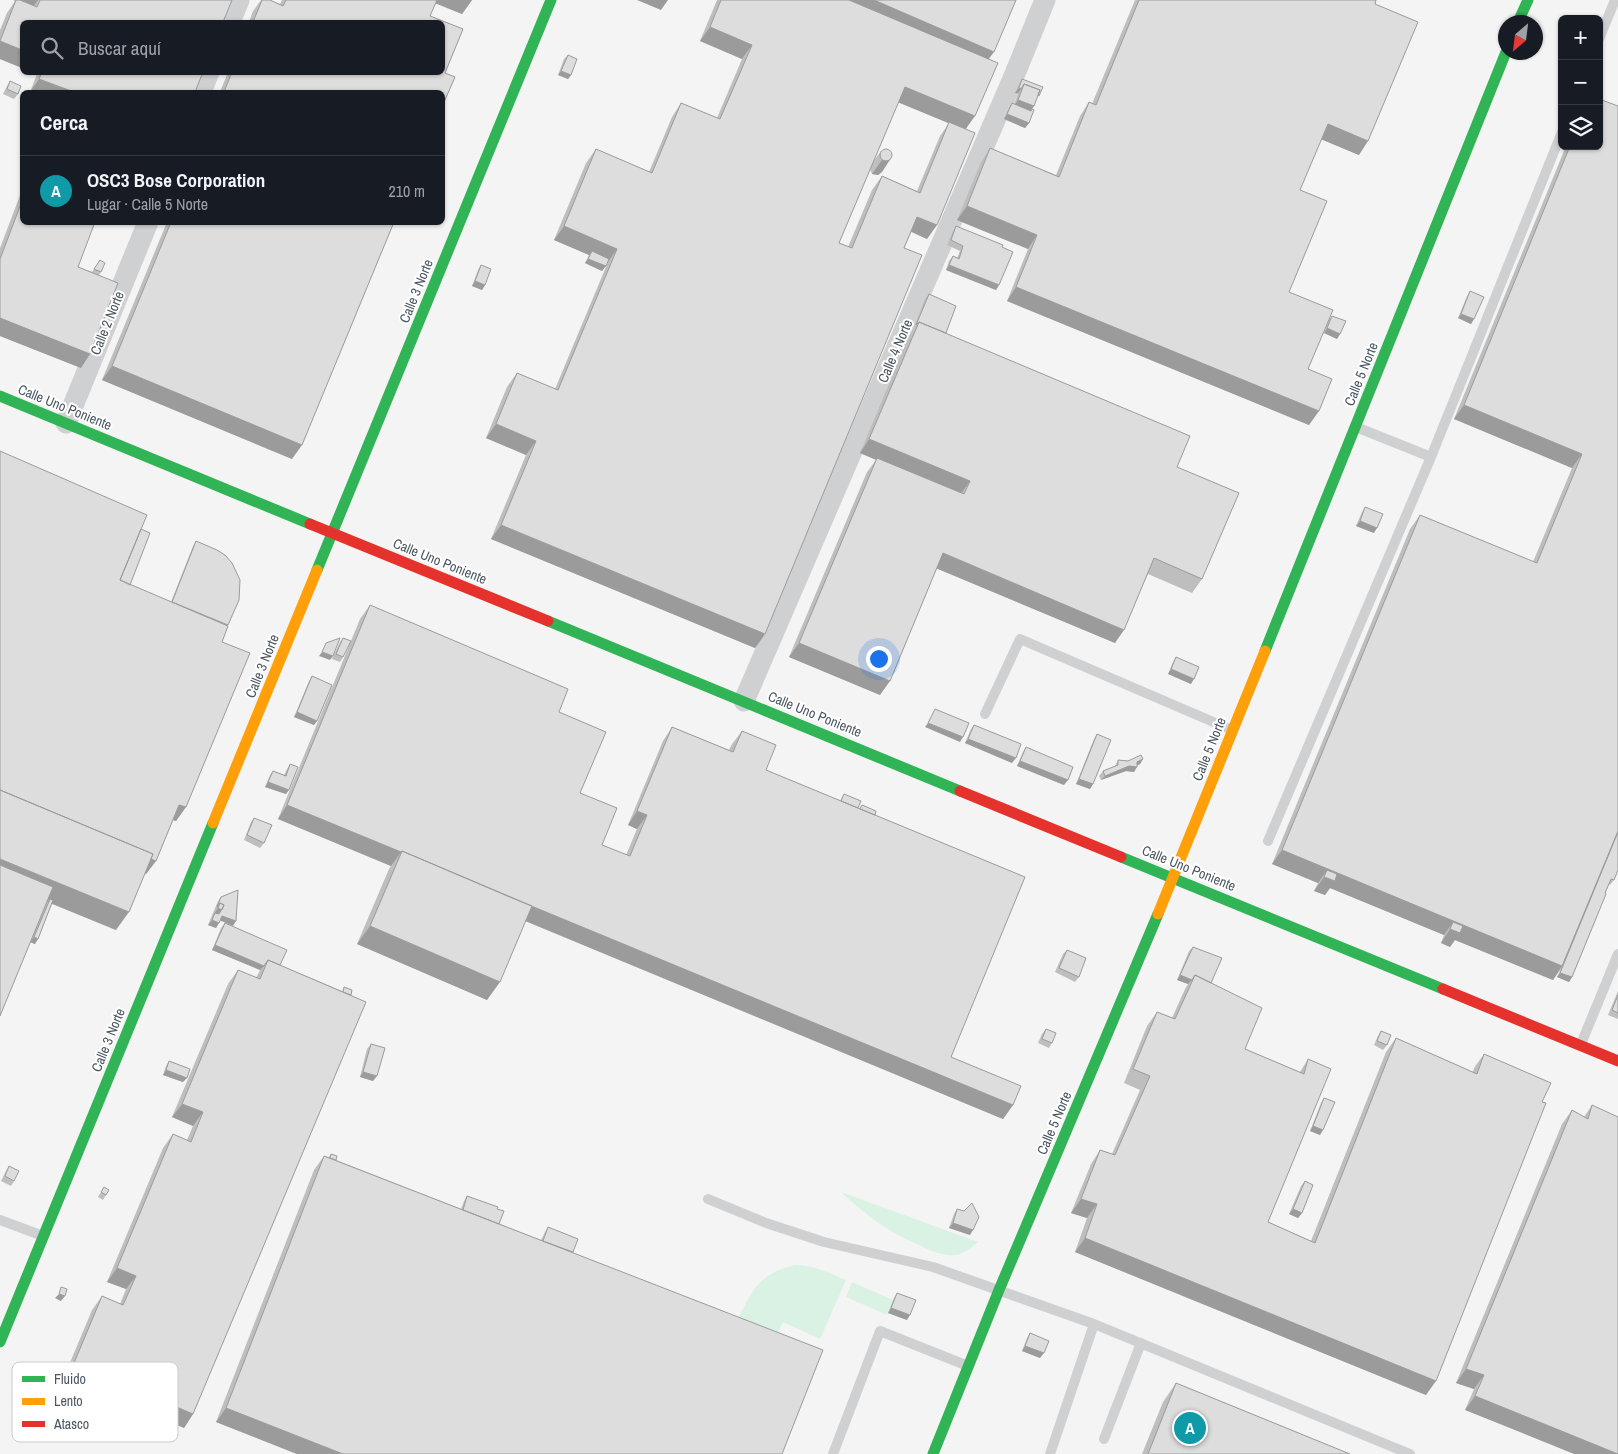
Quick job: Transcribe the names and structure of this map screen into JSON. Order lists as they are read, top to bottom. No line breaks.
{"streets":{"street":["Calle 3 Norte","Calle 2 Norte","Calle 4 Norte","Calle 5 Norte","Calle Uno Poniente"]},"crossings":[["Calle 3 Norte","Calle Uno Poniente"],["Calle 2 Norte","Calle Uno Poniente"],["Calle 4 Norte","Calle Uno Poniente"],["Calle 5 Norte","Calle Uno Poniente"]],"legend":["Fluido","Lento","Atasco"],"north":"bottom left","page":{"map_buttons":["+","−"],"search":"Buscar aquí","heading":"Cerca","list":[{"mark":"A","name":"OSC3 Bose Corporation","note":"Lugar · Calle 5 Norte","value":"210 m"}],"pins":"A"}}
